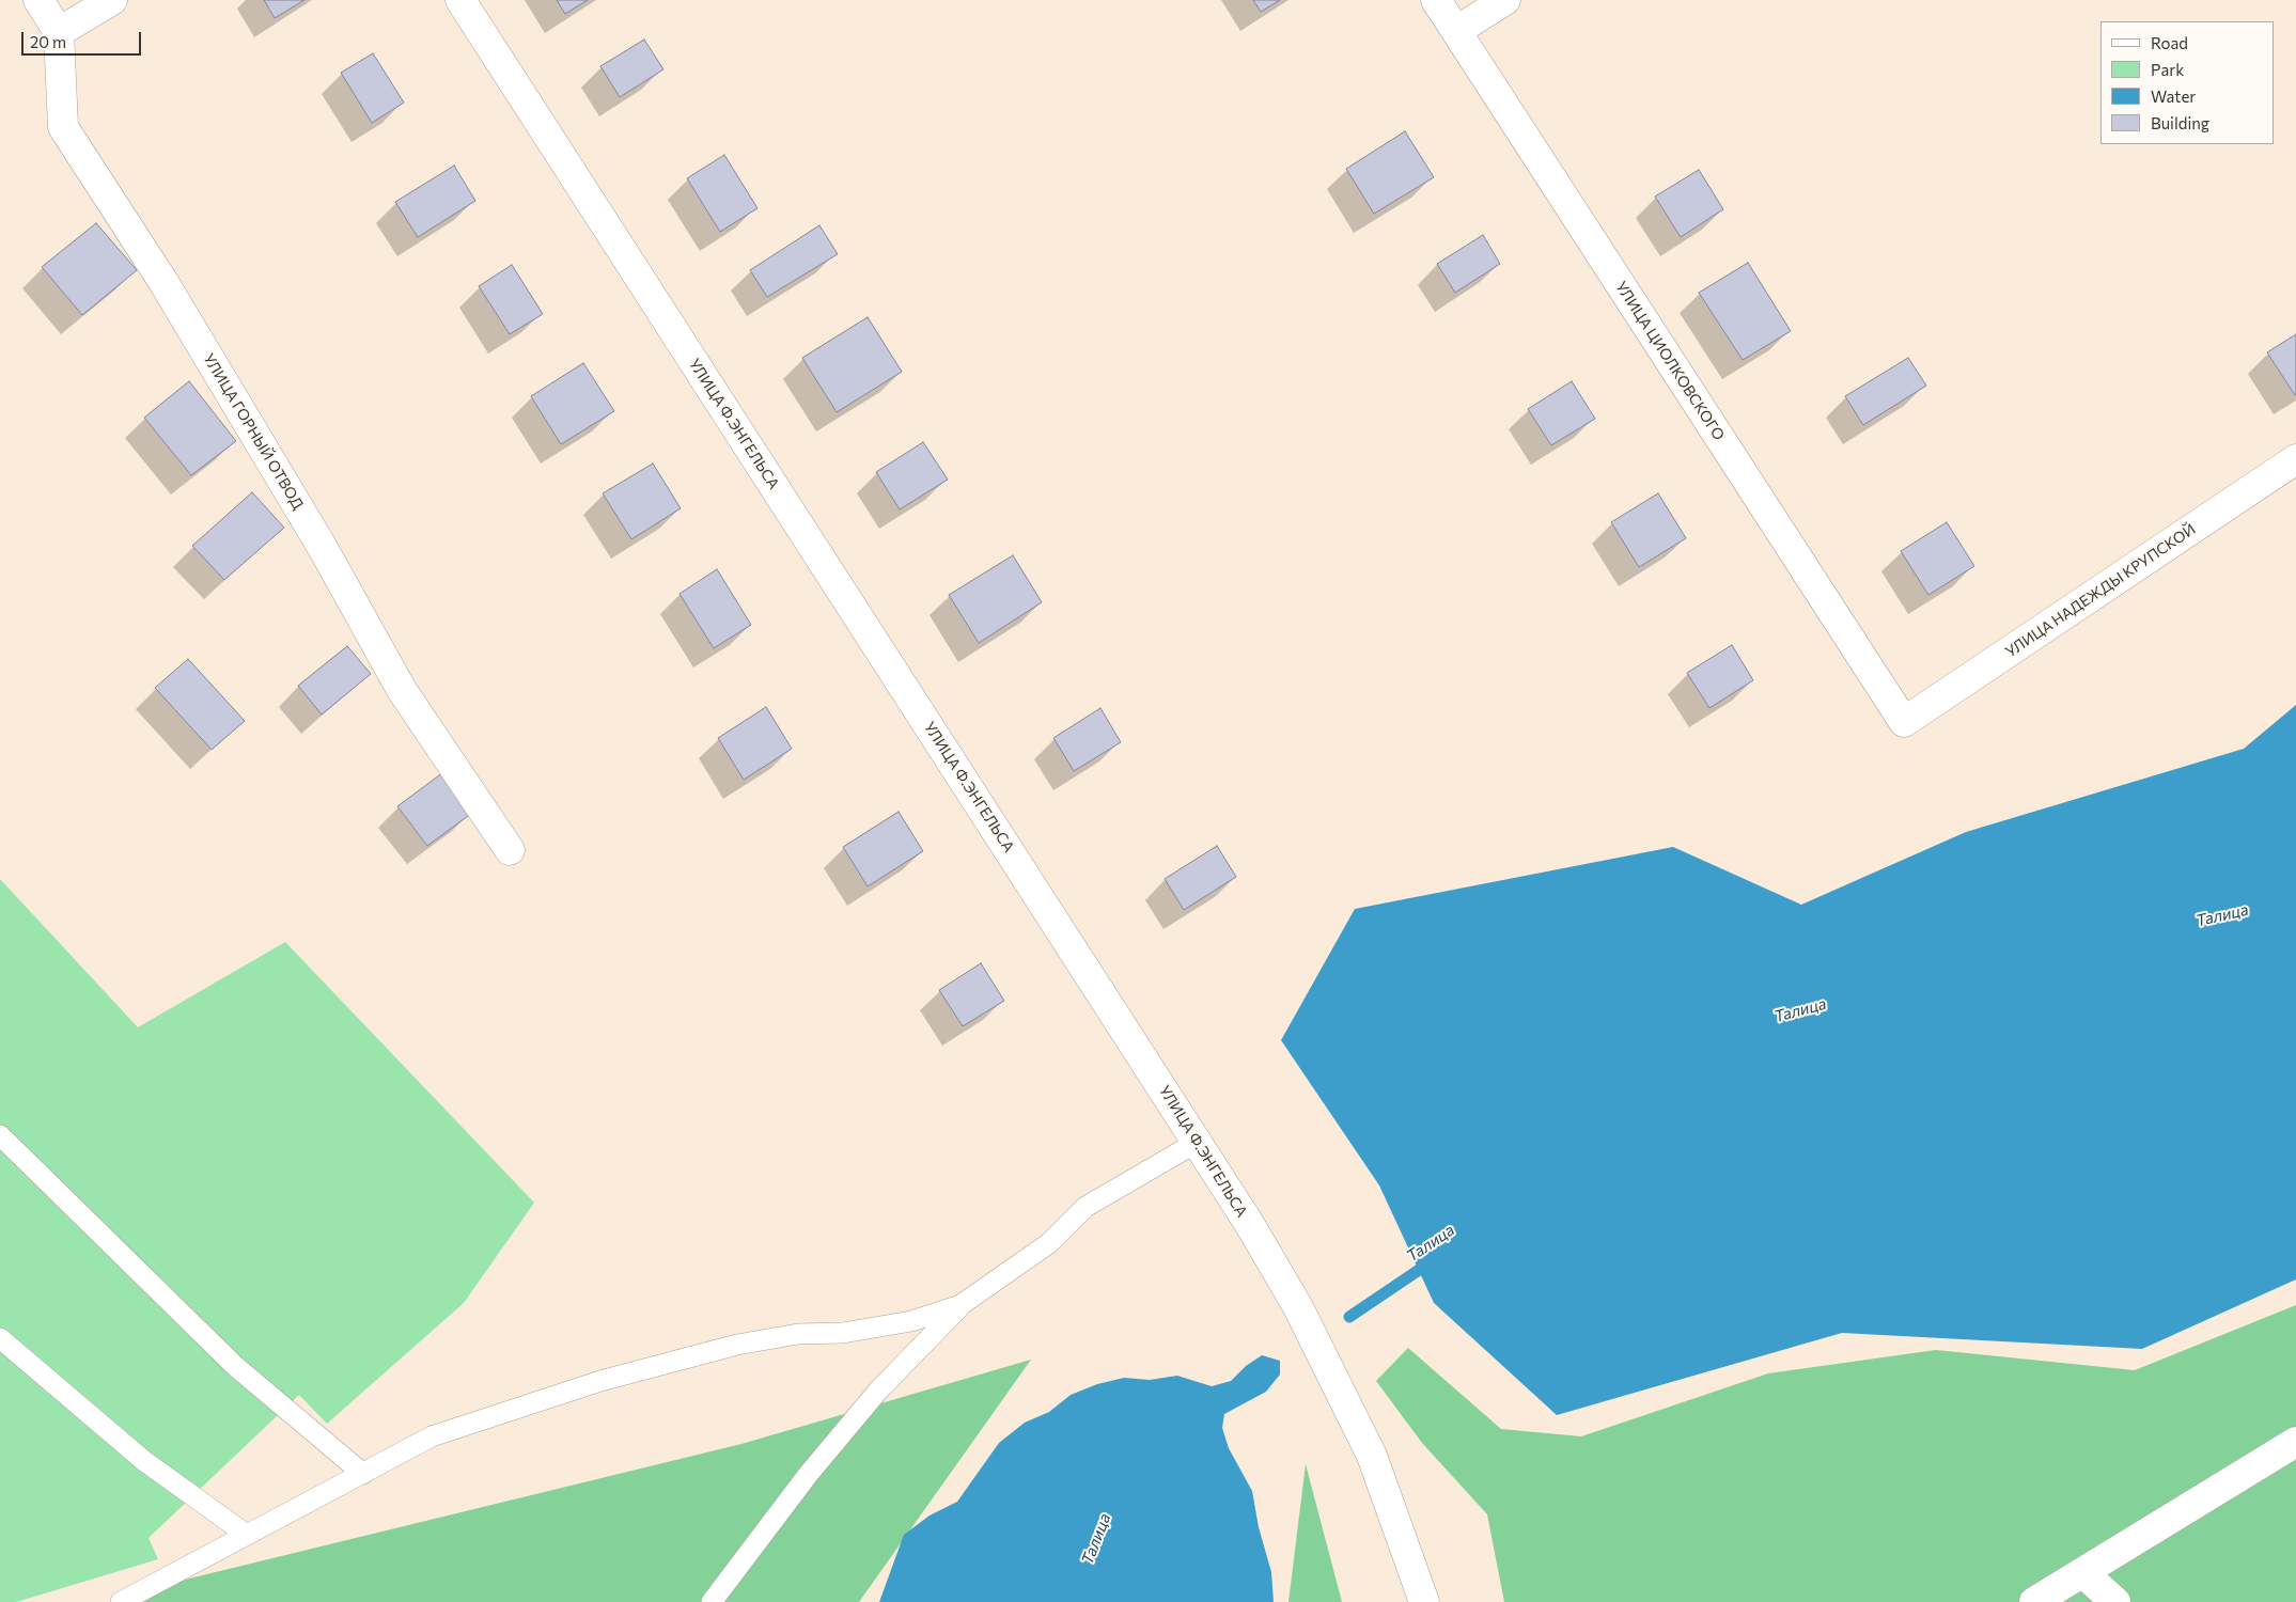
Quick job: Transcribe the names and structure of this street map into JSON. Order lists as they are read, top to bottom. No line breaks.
{"streets":{"street":["УЛИЦА ЦИОЛКОВСКОГО","УЛИЦА Ф.ЭНГЕЛЬСА","УЛИЦА ГОРНЫЙ ОТВОД","УЛИЦА НАДЕЖДЫ КРУПСКОЙ"]},"crossings":[["УЛИЦА ЦИОЛКОВСКОГО","УЛИЦА НАДЕЖДЫ КРУПСКОЙ"]],"water":["Талица"],"legend":["Road","Park","Water","Building"],"scale_bar":"20 m"}
